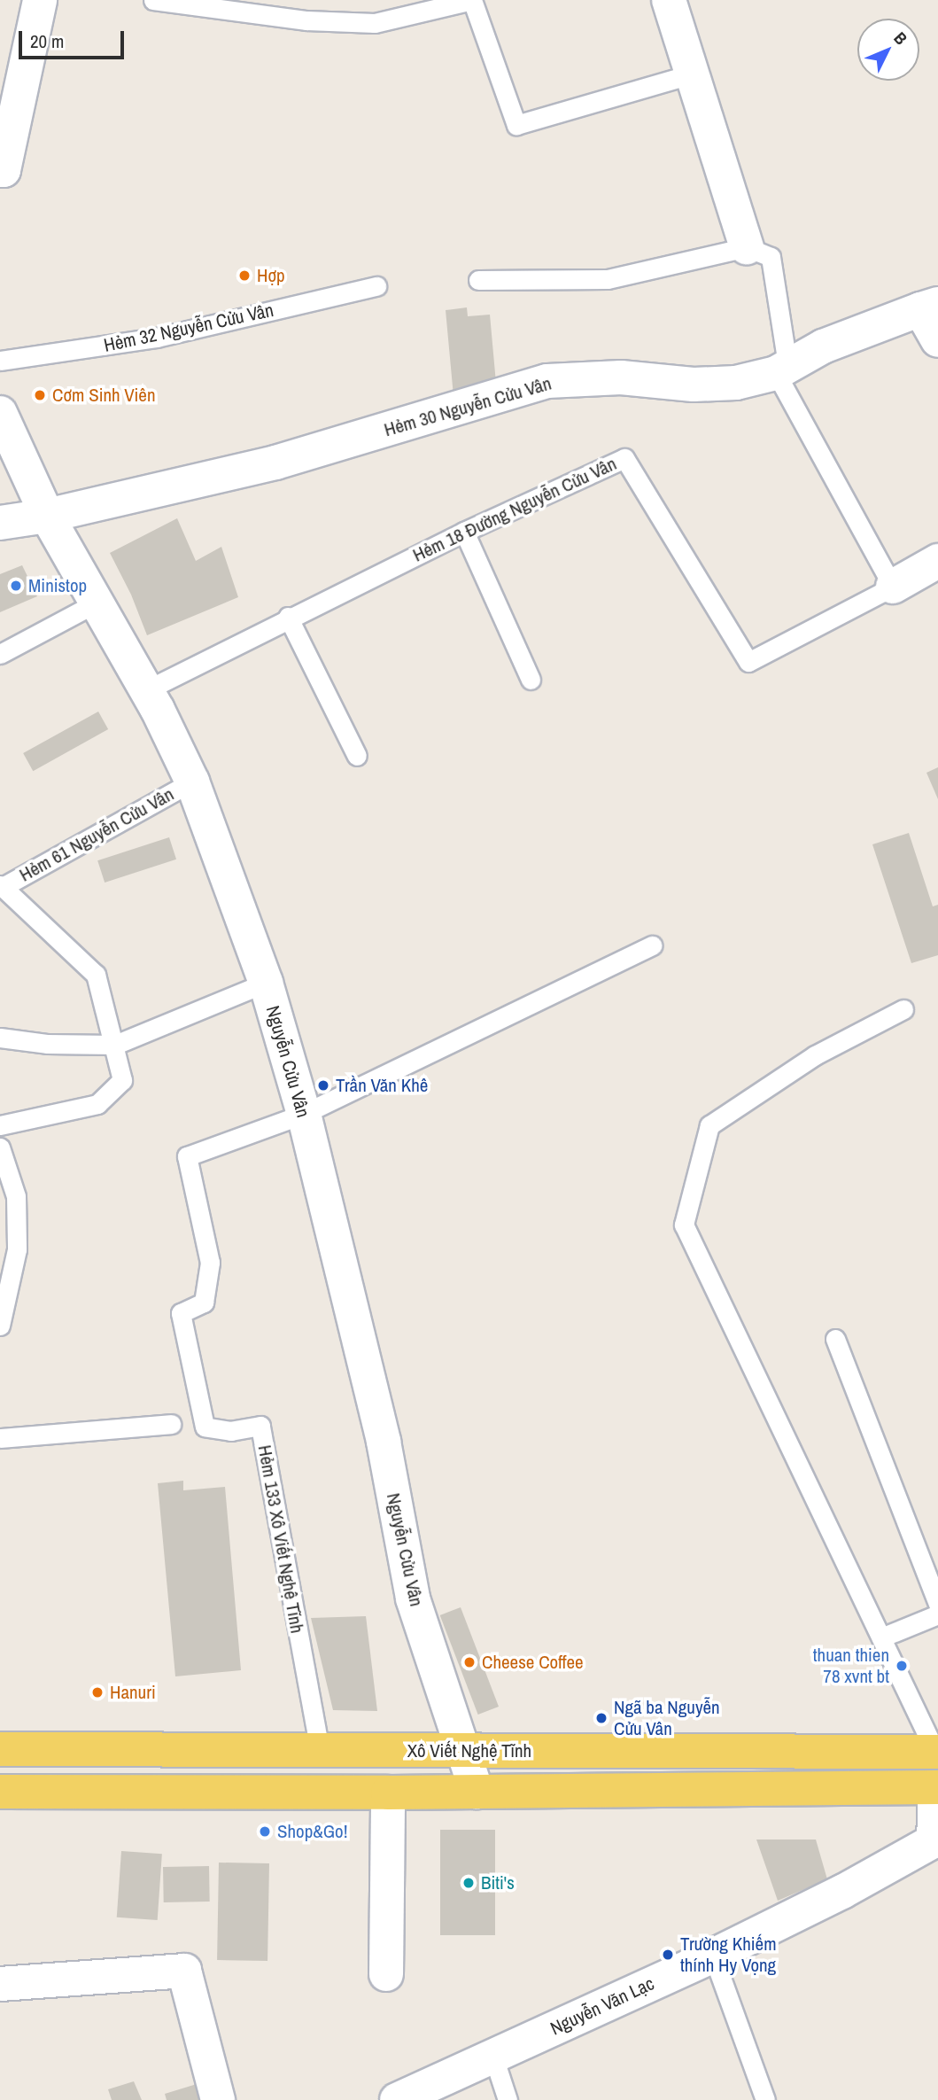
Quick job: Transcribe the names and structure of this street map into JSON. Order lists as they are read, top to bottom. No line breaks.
{"streets":{"main road":["Xô Viết Nghệ Tĩnh"],"street":["Hẻm 30 Nguyễn Cửu Vân","Nguyễn Cửu Vân","Nguyễn Văn Lạc"],"lane":["Hẻm 32 Nguyễn Cửu Vân","Hẻm 18 Đường Nguyễn Cửu Vân","Hẻm 61 Nguyễn Cửu Vân","Hẻm 133 Xô Viết Nghệ Tĩnh"]},"crossings":[["Hẻm 30 Nguyễn Cửu Vân","Nguyễn Cửu Vân"],["Hẻm 18 Đường Nguyễn Cửu Vân","Nguyễn Cửu Vân"],["Hẻm 61 Nguyễn Cửu Vân","Nguyễn Cửu Vân"],["Nguyễn Cửu Vân","Hẻm 133 Xô Viết Nghệ Tĩnh"],["Nguyễn Cửu Vân","Xô Viết Nghệ Tĩnh"],["Hẻm 133 Xô Viết Nghệ Tĩnh","Xô Viết Nghệ Tĩnh"]],"places":["Hợp","Cơm Sinh Viên","Ministop","Trần Văn Khê","Cheese Coffee","thuan thien 78 xvnt bt","Hanuri","Ngã ba Nguyễn Cửu Vân","Shop&Go!","Biti's","Trường Khiếm thính Hy Vọng"],"scale_bar":"20 m","north":"top right"}
